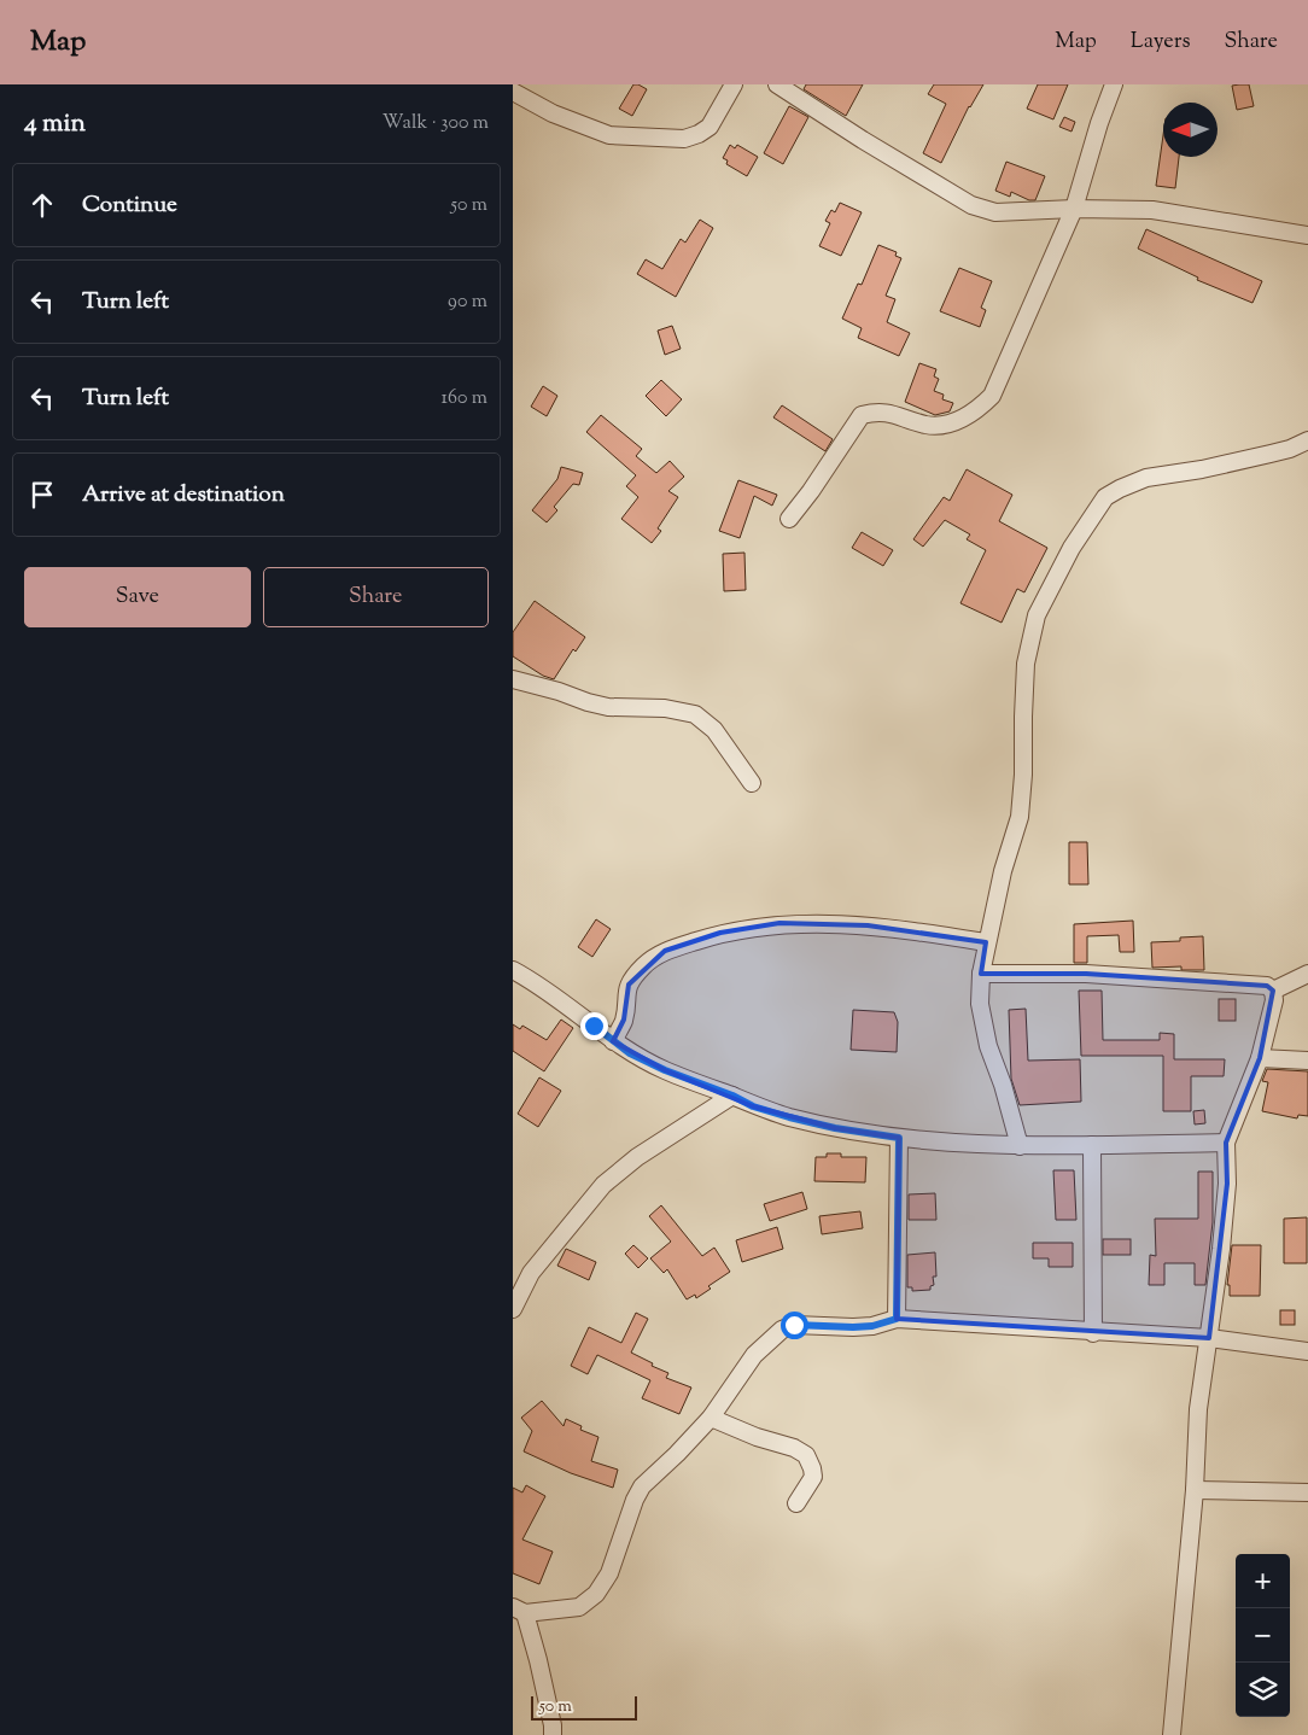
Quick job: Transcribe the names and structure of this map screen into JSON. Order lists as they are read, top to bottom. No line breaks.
{"scale_bar":"50 m","north":"left","page":{"header":"Map","nav":["Map","Layers","Share"],"heading":["4 min","Walk · 300 m"],"list":[["Continue","50 m"],["Turn left","90 m"],["Turn left","160 m"],"Arrive at destination"],"buttons":["Save","Share"],"map_buttons":["+","−"],"scale":"50 m"}}
